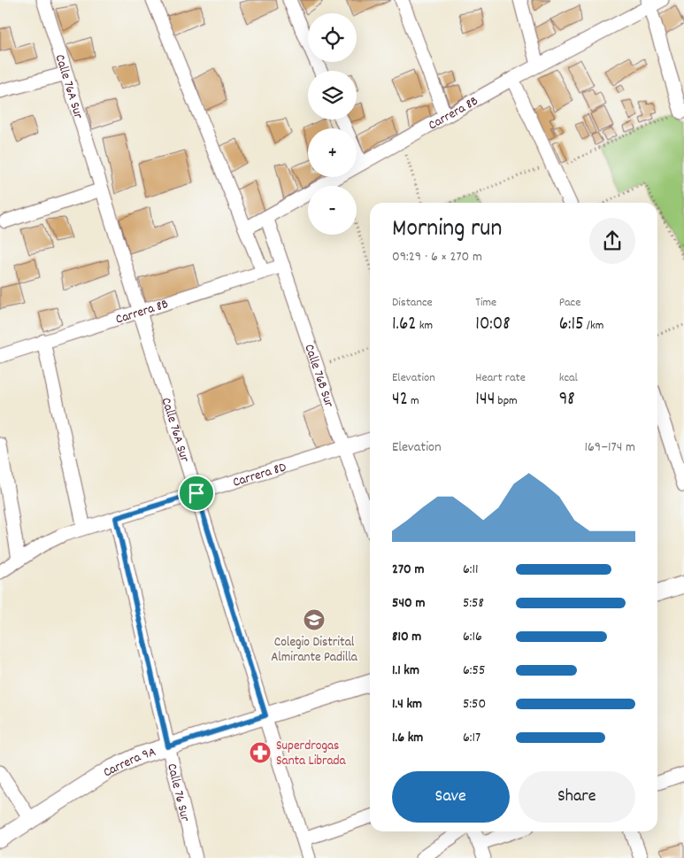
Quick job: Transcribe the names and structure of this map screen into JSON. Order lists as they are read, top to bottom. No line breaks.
{"streets":{"street":["Calle 76A Sur","Carrera 8B","Calle 76B Sur","Carrera 8D","Carrera 9A","Calle 76 Sur"]},"crossings":[["Calle 76A Sur","Carrera 8B"],["Calle 76A Sur","Carrera 8D"],["Calle 76A Sur","Carrera 9A"],["Carrera 8B","Calle 76B Sur"],["Calle 76B Sur","Carrera 8D"],["Carrera 8D","Calle 76 Sur"],["Carrera 9A","Calle 76 Sur"]],"places":{"school or university":["Colegio Distrital Almirante Padilla"],"pharmacy":["Superdrogas Santa Librada"]},"page":{"map_buttons":["+","−"],"heading":["Morning run","09:29 · 6 × 270 m"],"stats":[["Distance","1.62 km"],["Time","10:08"],["Pace","6:15 /km"],["Elevation","42 m"],["Heart rate","144 bpm"],["kcal","98"]],"chart":["Elevation","169–174 m"],"list":[{"name":"270 m","note":"6:11"},{"name":"540 m","note":"5:58"},{"name":"810 m","note":"6:16"},{"name":"1.1 km","note":"6:55"},{"name":"1.4 km","note":"5:50"},{"name":"1.6 km","note":"6:17"}],"buttons":["Save","Share"]}}
